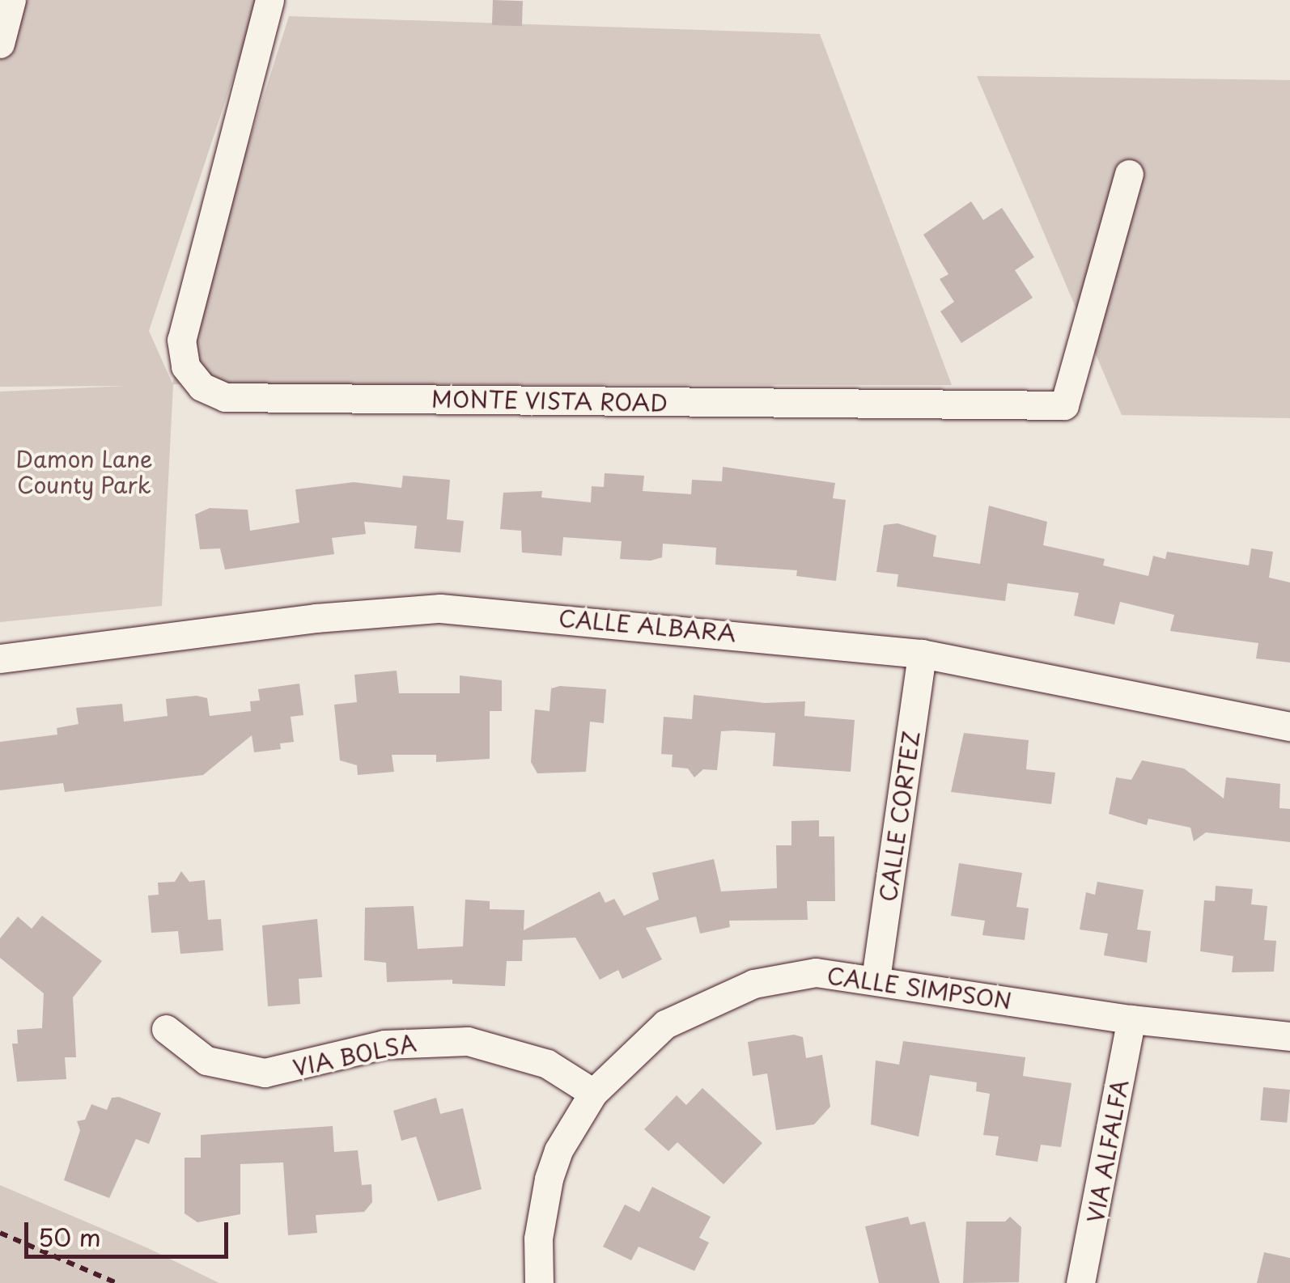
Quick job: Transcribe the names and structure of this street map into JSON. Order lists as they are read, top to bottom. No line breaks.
{"streets":{"street":["MONTE VISTA ROAD","CALLE ALBARA","CALLE CORTEZ","CALLE SIMPSON","VIA BOLSA","VIA ALFALFA"]},"crossings":[["CALLE ALBARA","CALLE CORTEZ"],["CALLE CORTEZ","CALLE SIMPSON"],["CALLE SIMPSON","VIA BOLSA"],["CALLE SIMPSON","VIA ALFALFA"]],"parks":["Damon Lane County Park"],"scale_bar":"50 m"}
